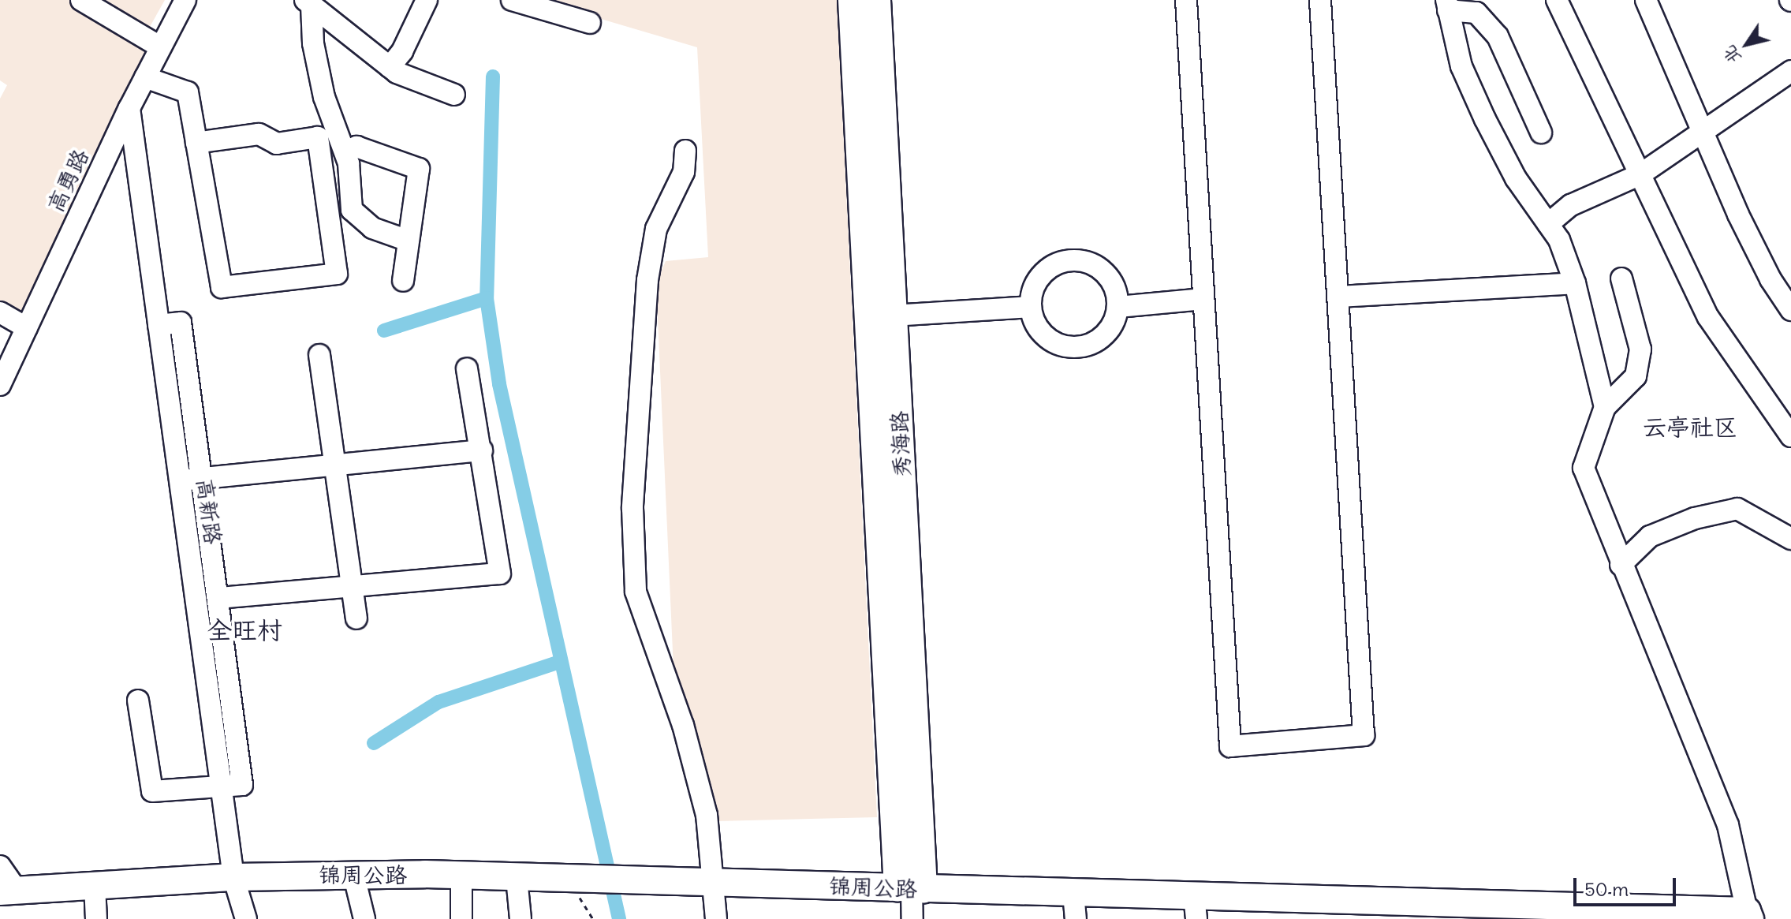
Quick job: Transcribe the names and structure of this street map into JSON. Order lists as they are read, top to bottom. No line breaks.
{"streets":{"main road":["秀海路","锦周公路"],"street":["高勇路","高新路"]},"crossings":[["高勇路","高新路"],["秀海路","锦周公路"],["高新路","锦周公路"]],"districts":["云亭社区","全旺村"],"scale_bar":"50 m","north":"bottom left"}
